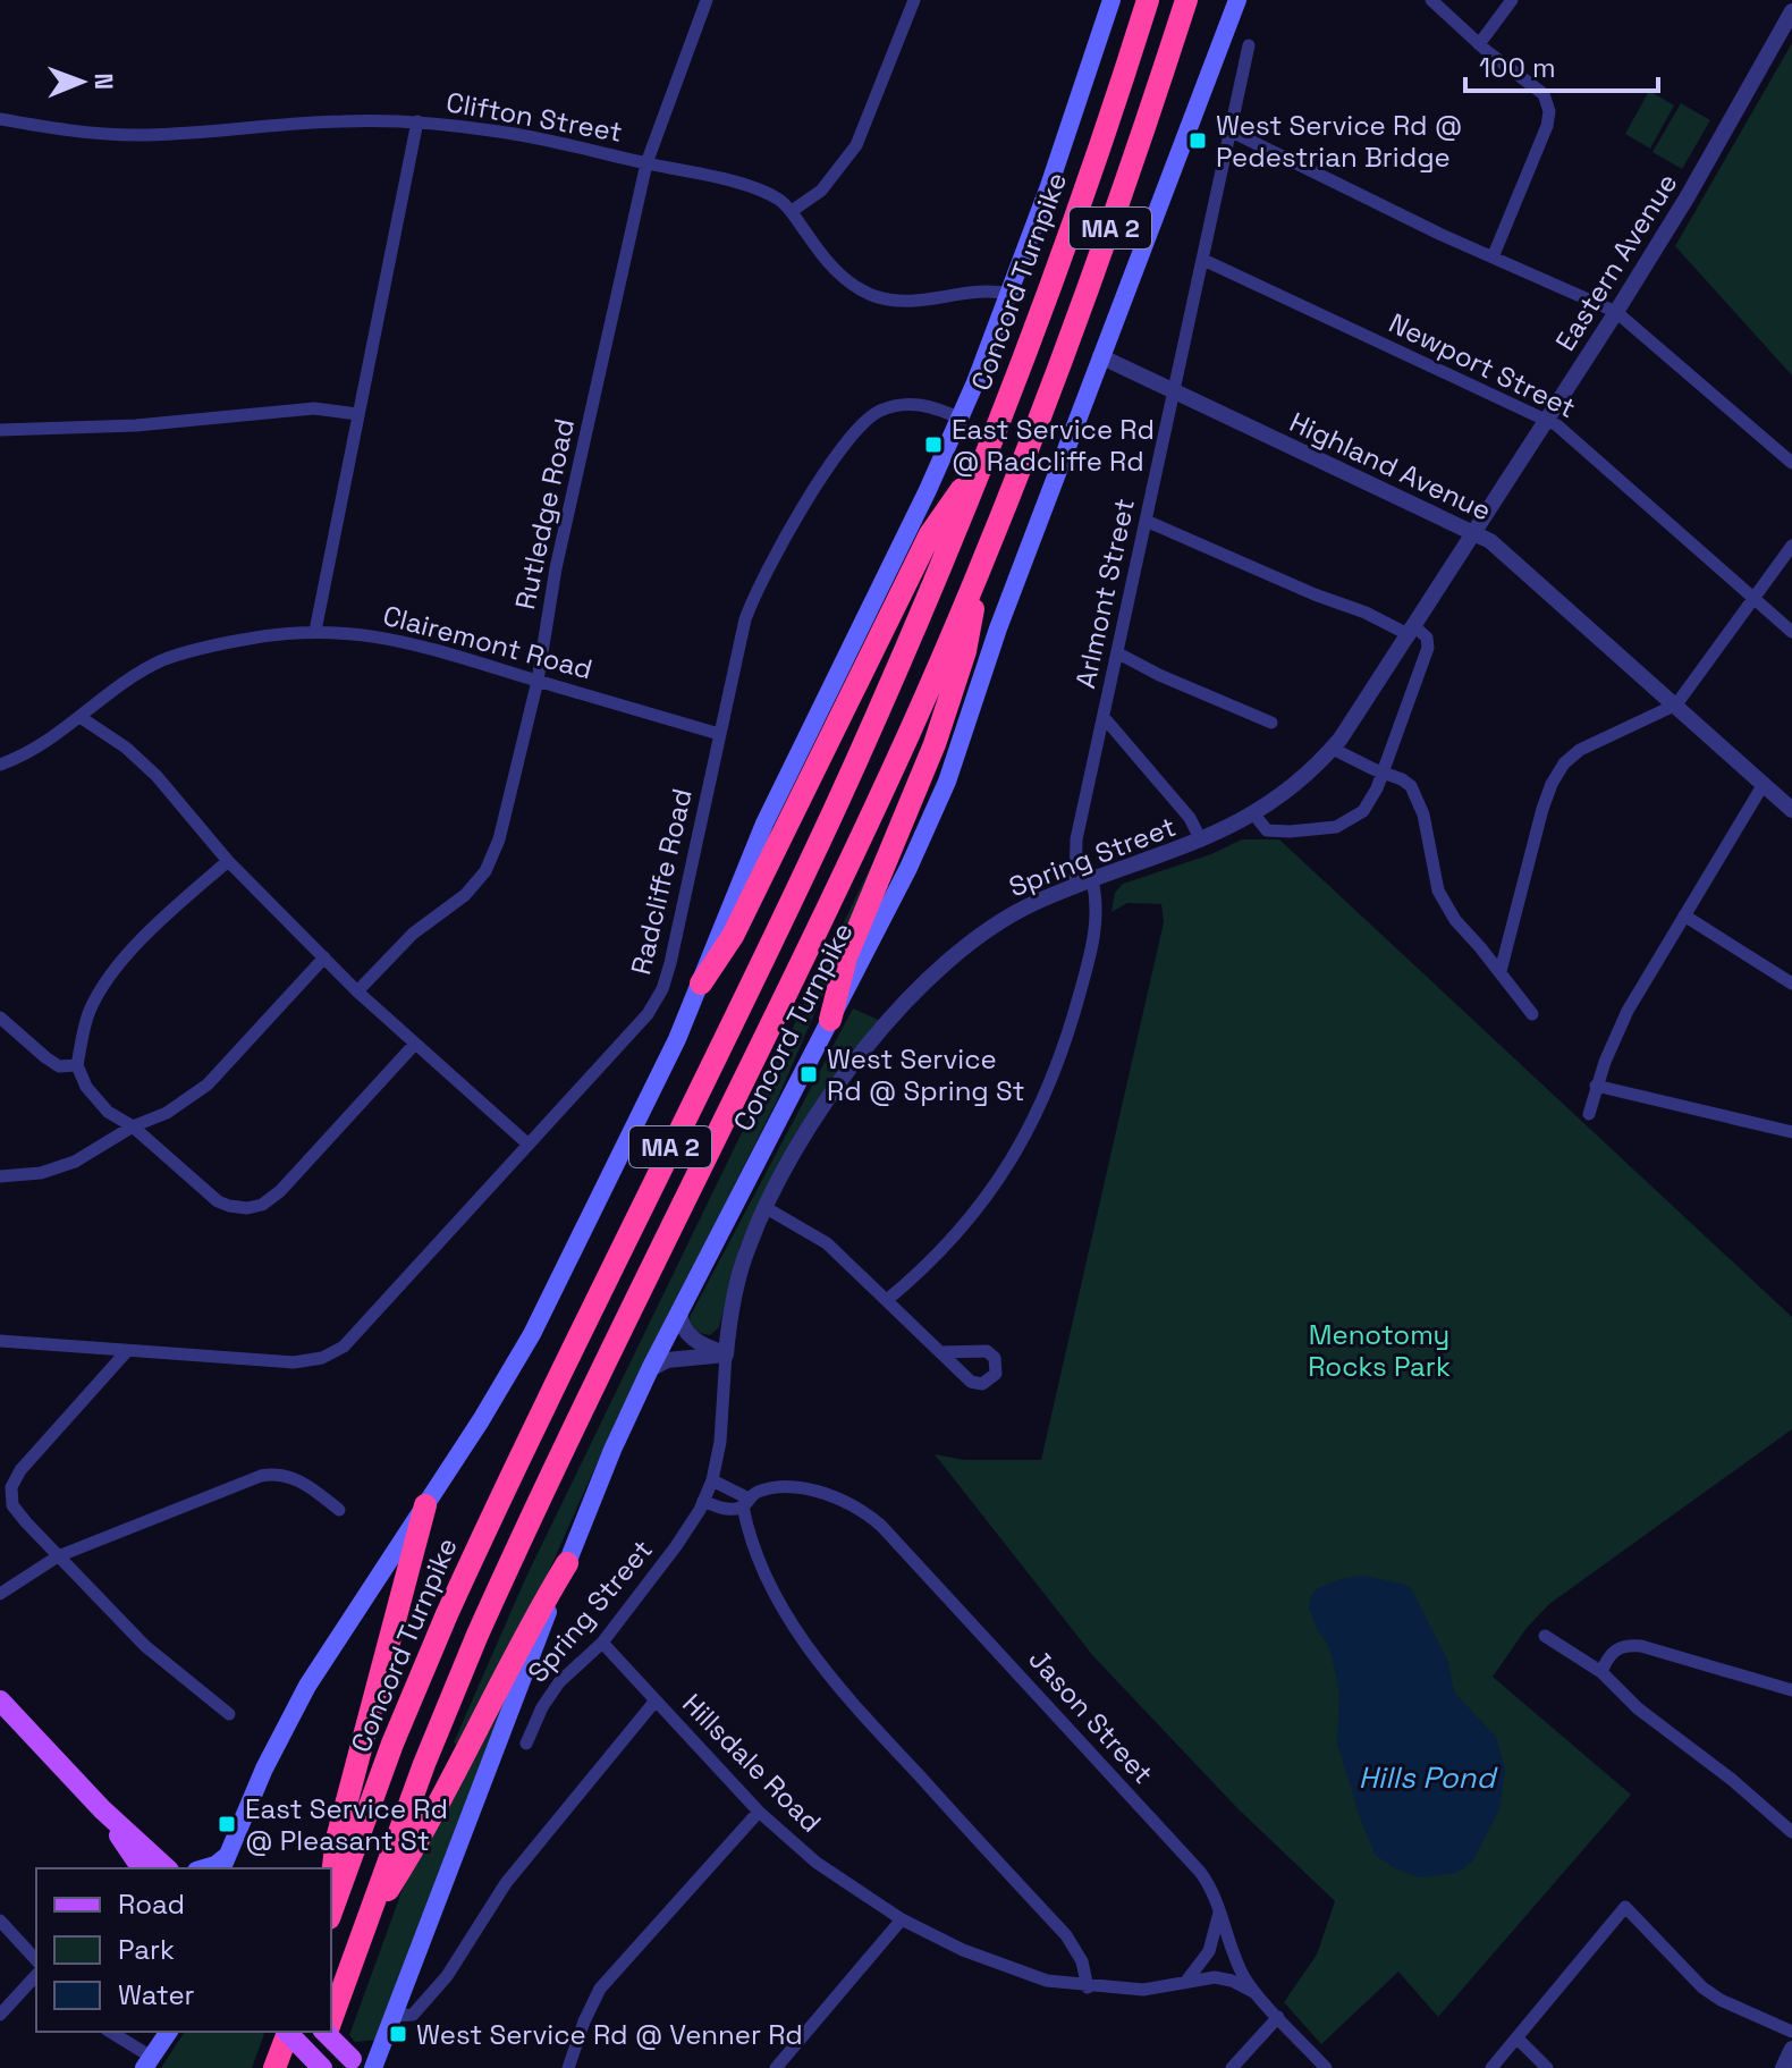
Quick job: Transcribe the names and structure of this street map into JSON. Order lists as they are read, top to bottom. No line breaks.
{"streets":{"highway":["MA 2","Concord Turnpike"],"street":["Clifton Street","Eastern Avenue","Newport Street","Highland Avenue","Rutledge Road","Arlmont Street","Clairemont Road","Spring Street","Radcliffe Road","Jason Street","Hillsdale Road"]},"crossings":[["Clifton Street","Concord Turnpike"],["Clifton Street","Rutledge Road"],["Eastern Avenue","Newport Street"],["Eastern Avenue","Highland Avenue"],["Eastern Avenue","Spring Street"],["Concord Turnpike","Highland Avenue"],["Concord Turnpike","Radcliffe Road"],["Newport Street","Arlmont Street"],["Highland Avenue","Arlmont Street"],["Highland Avenue","Spring Street"],["Rutledge Road","Clairemont Road"],["Arlmont Street","Spring Street"],["Clairemont Road","Radcliffe Road"],["Spring Street","Jason Street"],["Spring Street","Hillsdale Road"],["Jason Street","Hillsdale Road"]],"water":["Hills Pond"],"parks":["Menotomy Rocks Park"],"places":{"transit":["West Service Rd @ Pedestrian Bridge","East Service Rd @ Radcliffe Rd","West Service Rd @ Spring St","East Service Rd @ Pleasant St","West Service Rd @ Venner Rd"]},"legend":["Road","Park","Water"],"scale_bar":"100 m","north":"right"}
